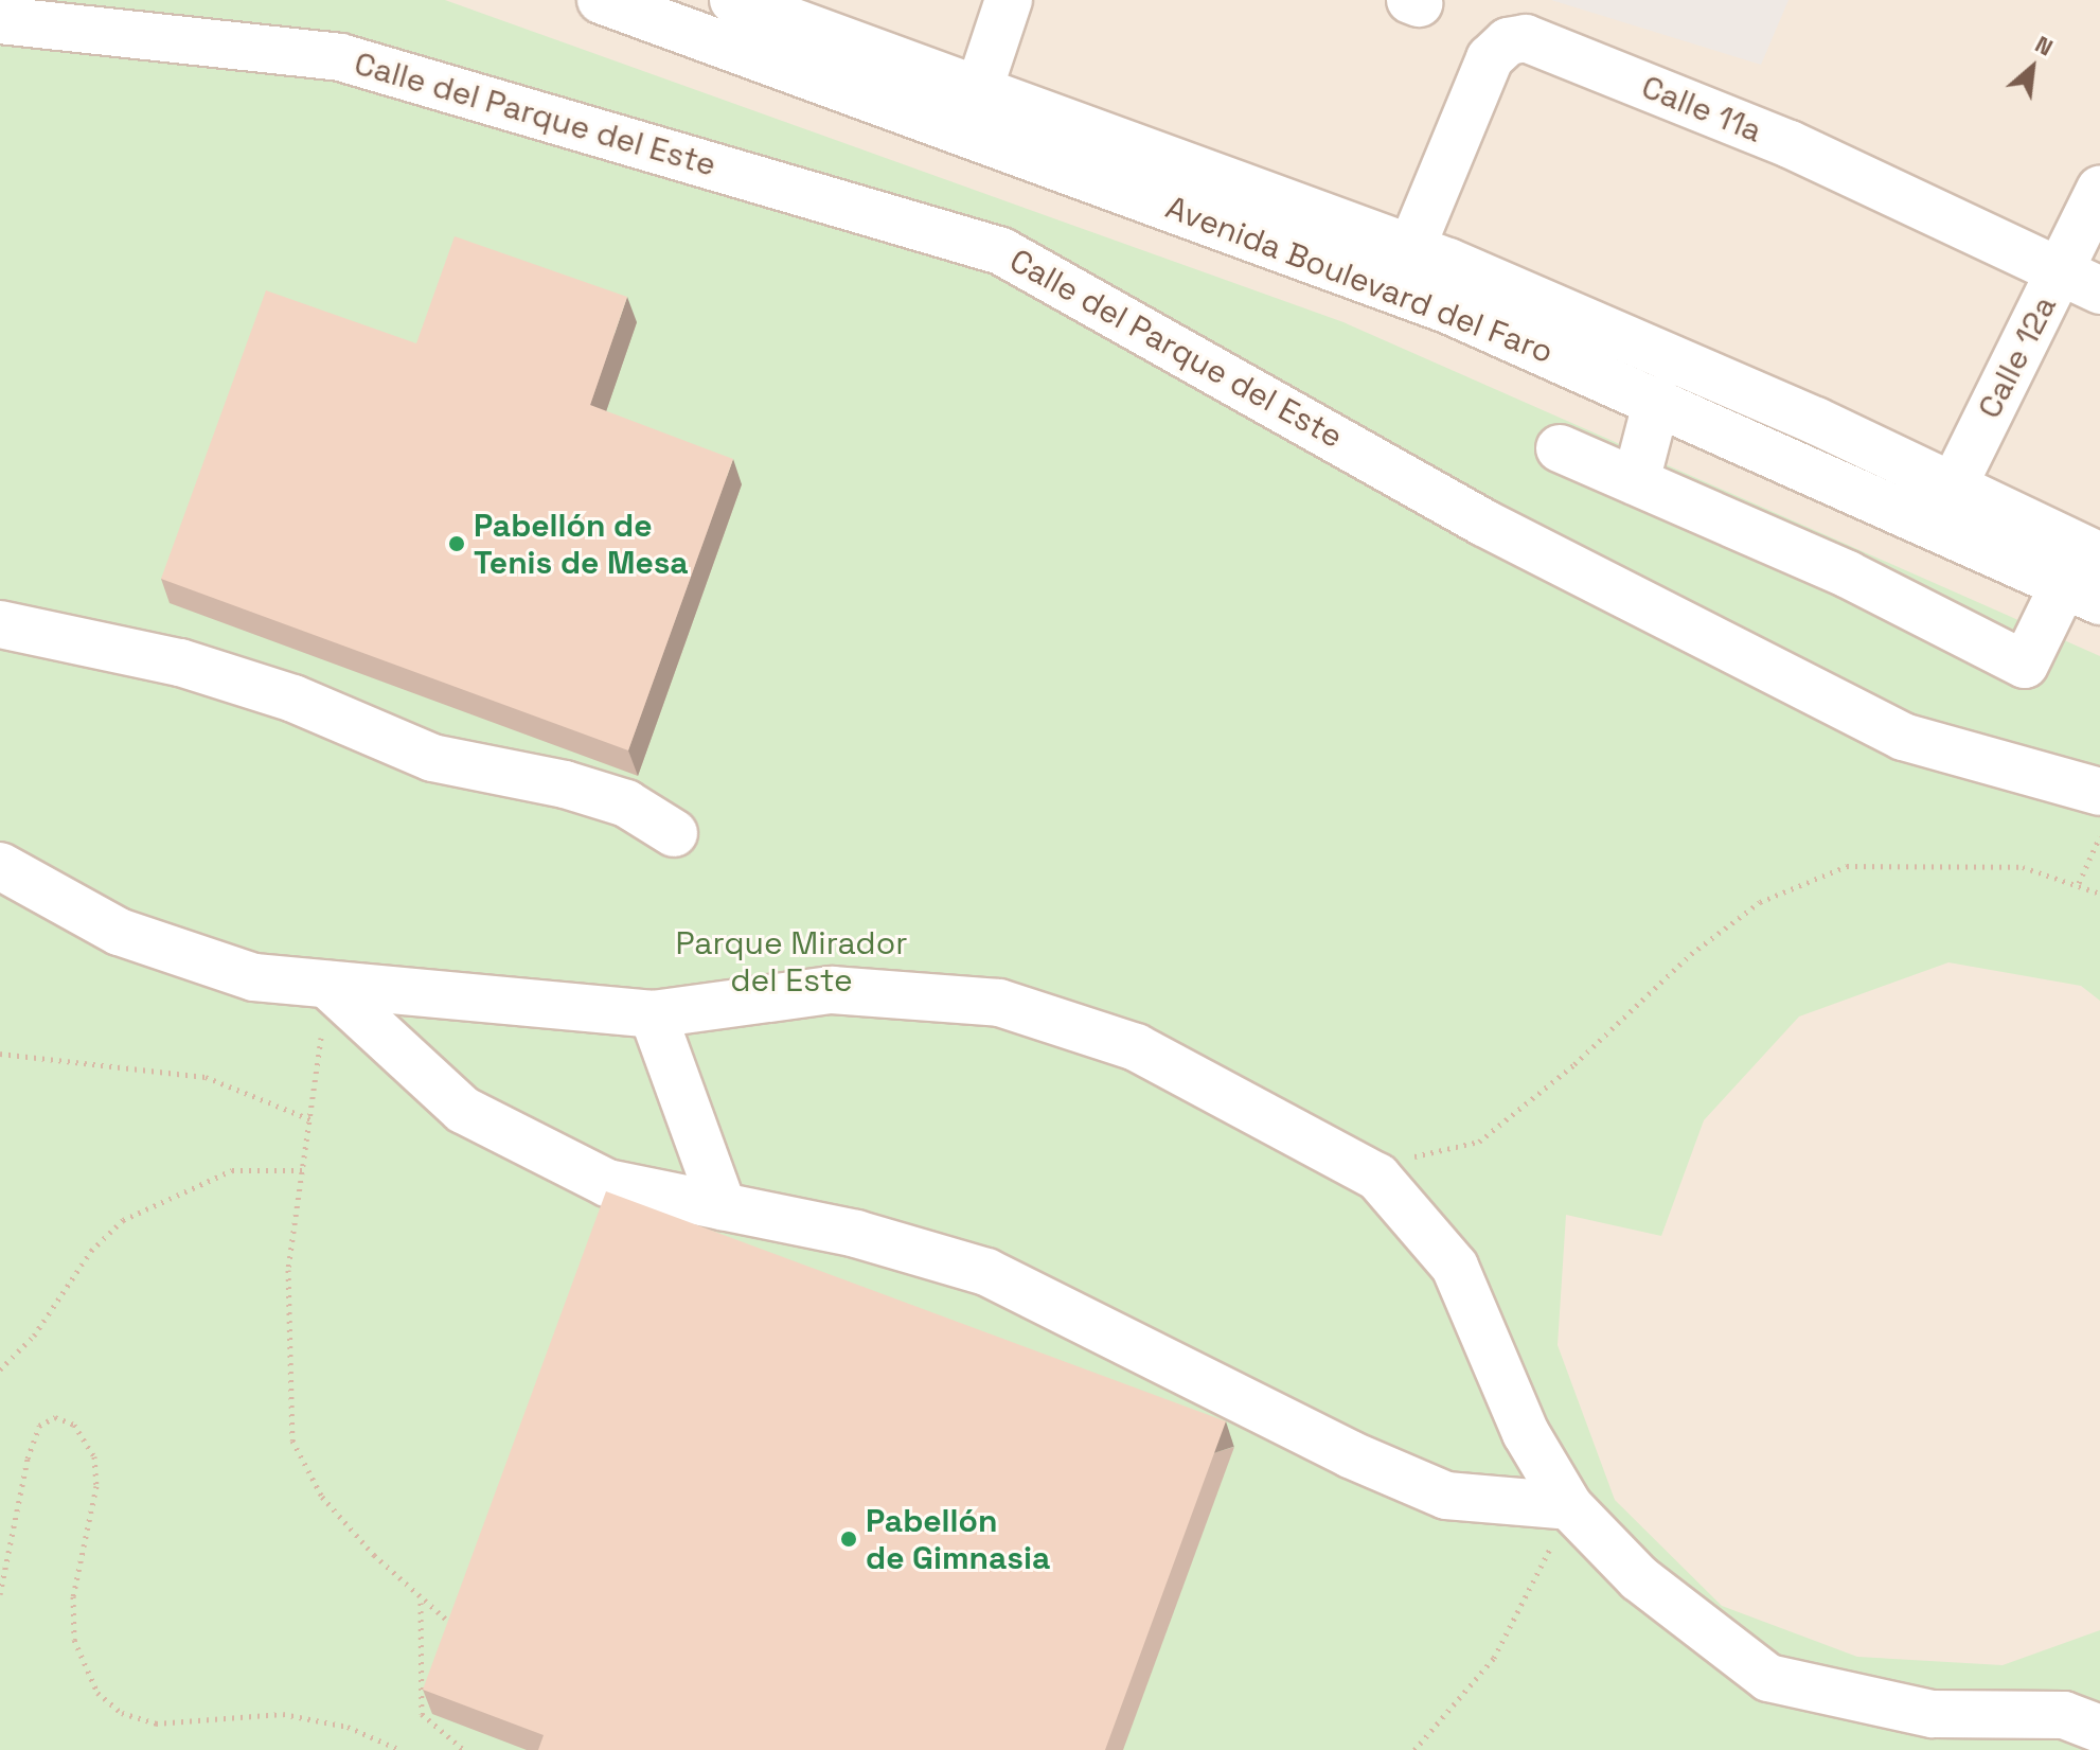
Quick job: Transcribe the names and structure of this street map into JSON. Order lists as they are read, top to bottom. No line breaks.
{"streets":{"street":["Calle 11a","Calle del Parque del Este","Avenida Boulevard del Faro","Calle 12a"]},"crossings":[["Calle 11a","Avenida Boulevard del Faro"],["Calle 11a","Calle 12a"],["Avenida Boulevard del Faro","Calle 12a"]],"parks":["Parque Mirador del Este"],"places":["Pabellón de Tenis de Mesa","Pabellón de Gimnasia"],"north":"top right"}
